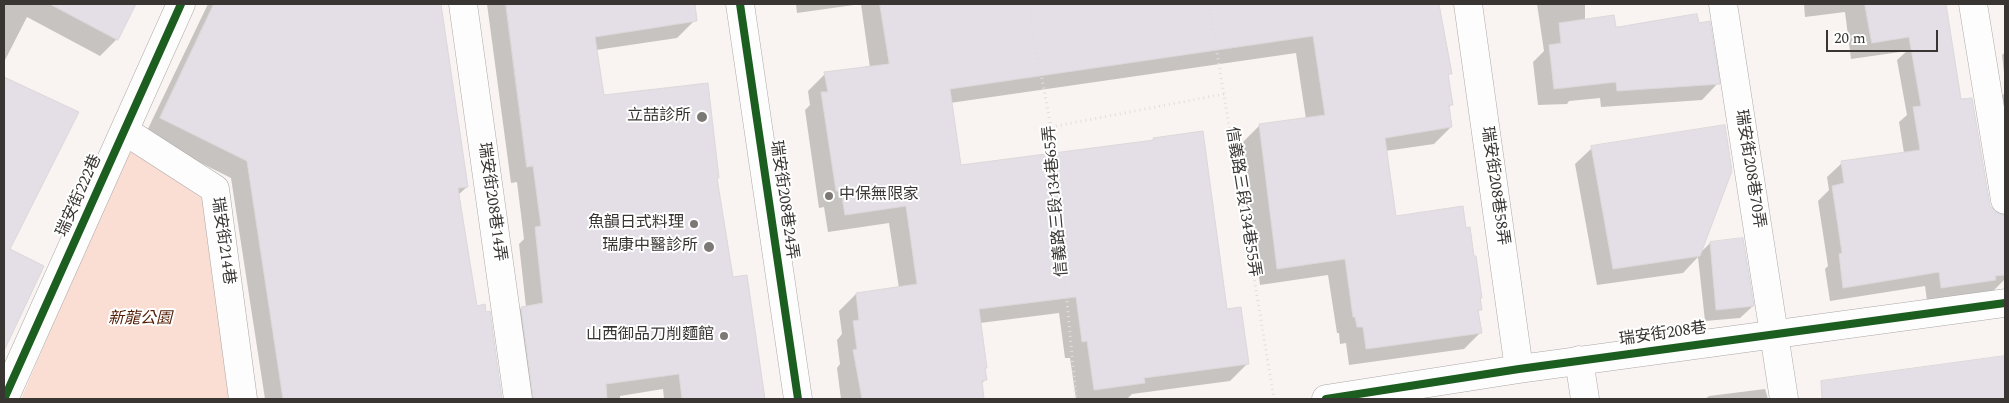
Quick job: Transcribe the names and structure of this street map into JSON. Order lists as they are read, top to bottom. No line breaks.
{"streets":{"street":["瑞安街208巷70弄","瑞安街208巷58弄","瑞安街222巷","瑞安街208巷24弄","瑞安街208巷14弄","瑞安街214巷","瑞安街208巷"],"path":["信義路三段134巷65弄","信義路三段134巷55弄"]},"crossings":[["瑞安街208巷70弄","瑞安街208巷"],["瑞安街208巷58弄","瑞安街208巷"],["瑞安街222巷","瑞安街214巷"]],"parks":["新龍公園"],"places":["立喆診所","中保無限家","魚韻日式料理","瑞康中醫診所","山西御品刀削麵館"],"scale_bar":"20 m"}
